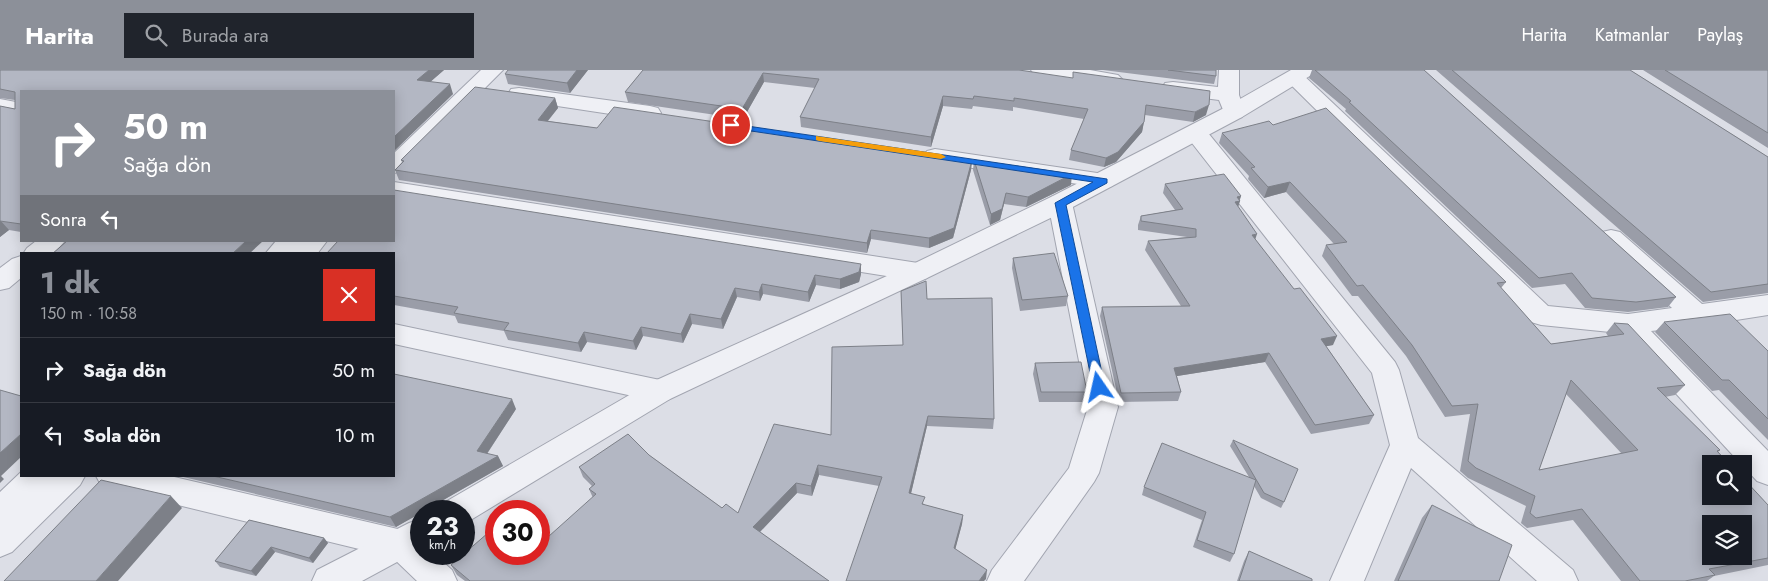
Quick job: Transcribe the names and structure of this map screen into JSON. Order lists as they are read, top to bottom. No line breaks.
{"page":{"header":"Harita","search":"Burada ara","nav":["Harita","Katmanlar","Paylaş"],"turn":["50 m","Sağa dön"],"then":"Sonra","heading":["1 dk","150 m · 10:58"],"list":[{"name":"Sağa dön","value":"50 m"},{"name":"Sola dön","value":"10 m"}],"speed":"23 km/h","limit":"30"}}
